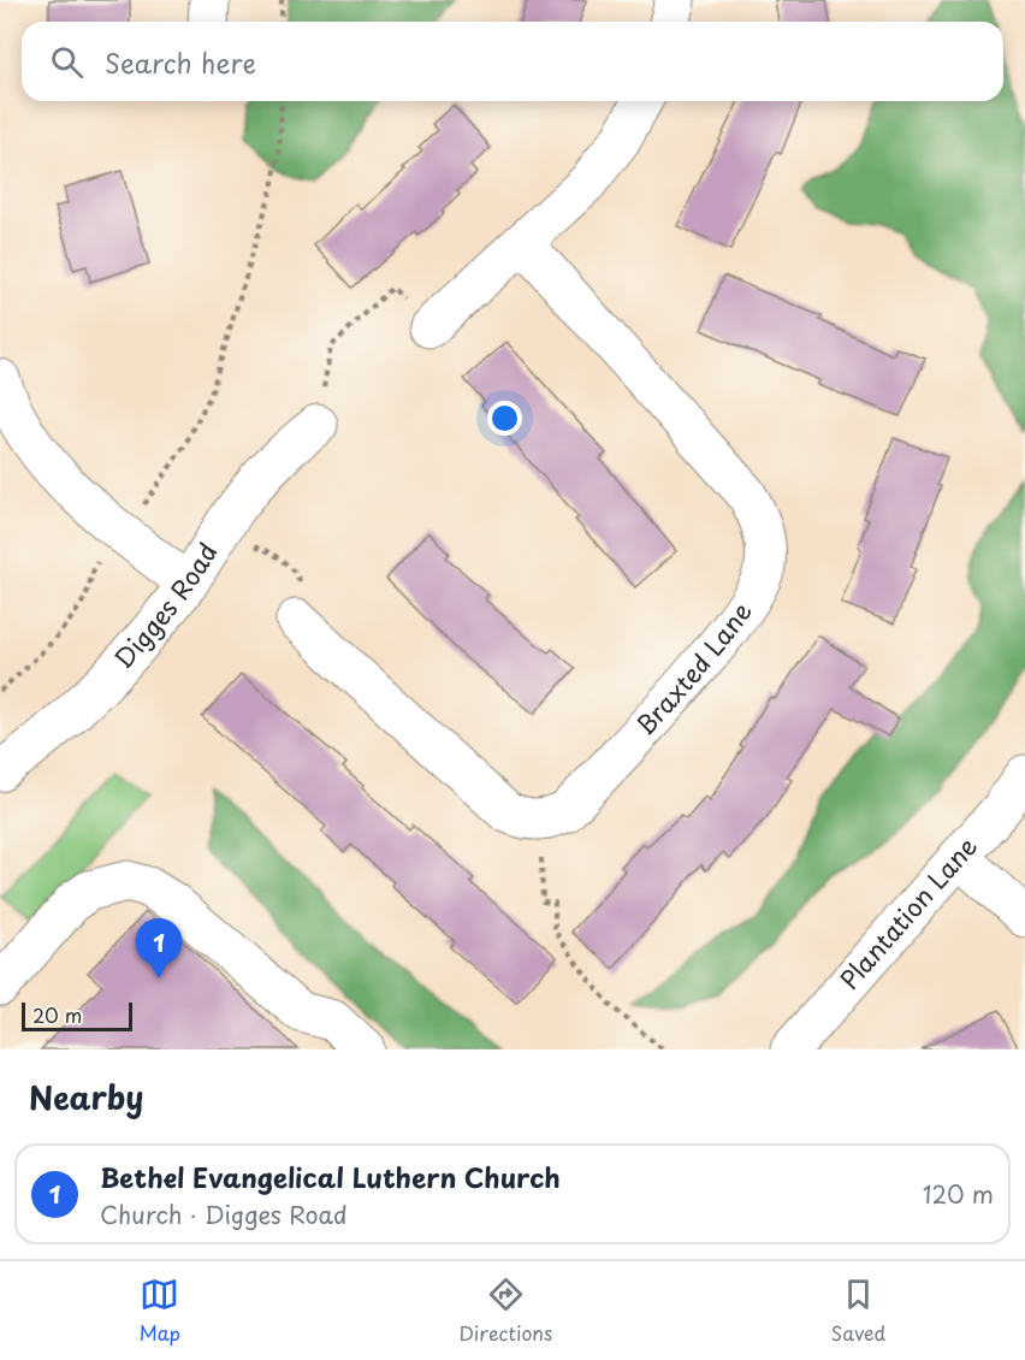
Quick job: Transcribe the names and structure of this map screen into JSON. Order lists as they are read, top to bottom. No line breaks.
{"streets":{"street":["Digges Road","Braxted Lane","Plantation Lane"]},"scale_bar":"20 m","page":{"search":"Search here","pins":"1","scale":"20 m","heading":"Nearby","list":[{"mark":"1","name":"Bethel Evangelical Luthern Church","note":"Church · Digges Road","value":"120 m"}],"nav":["Map","Directions","Saved"]}}
